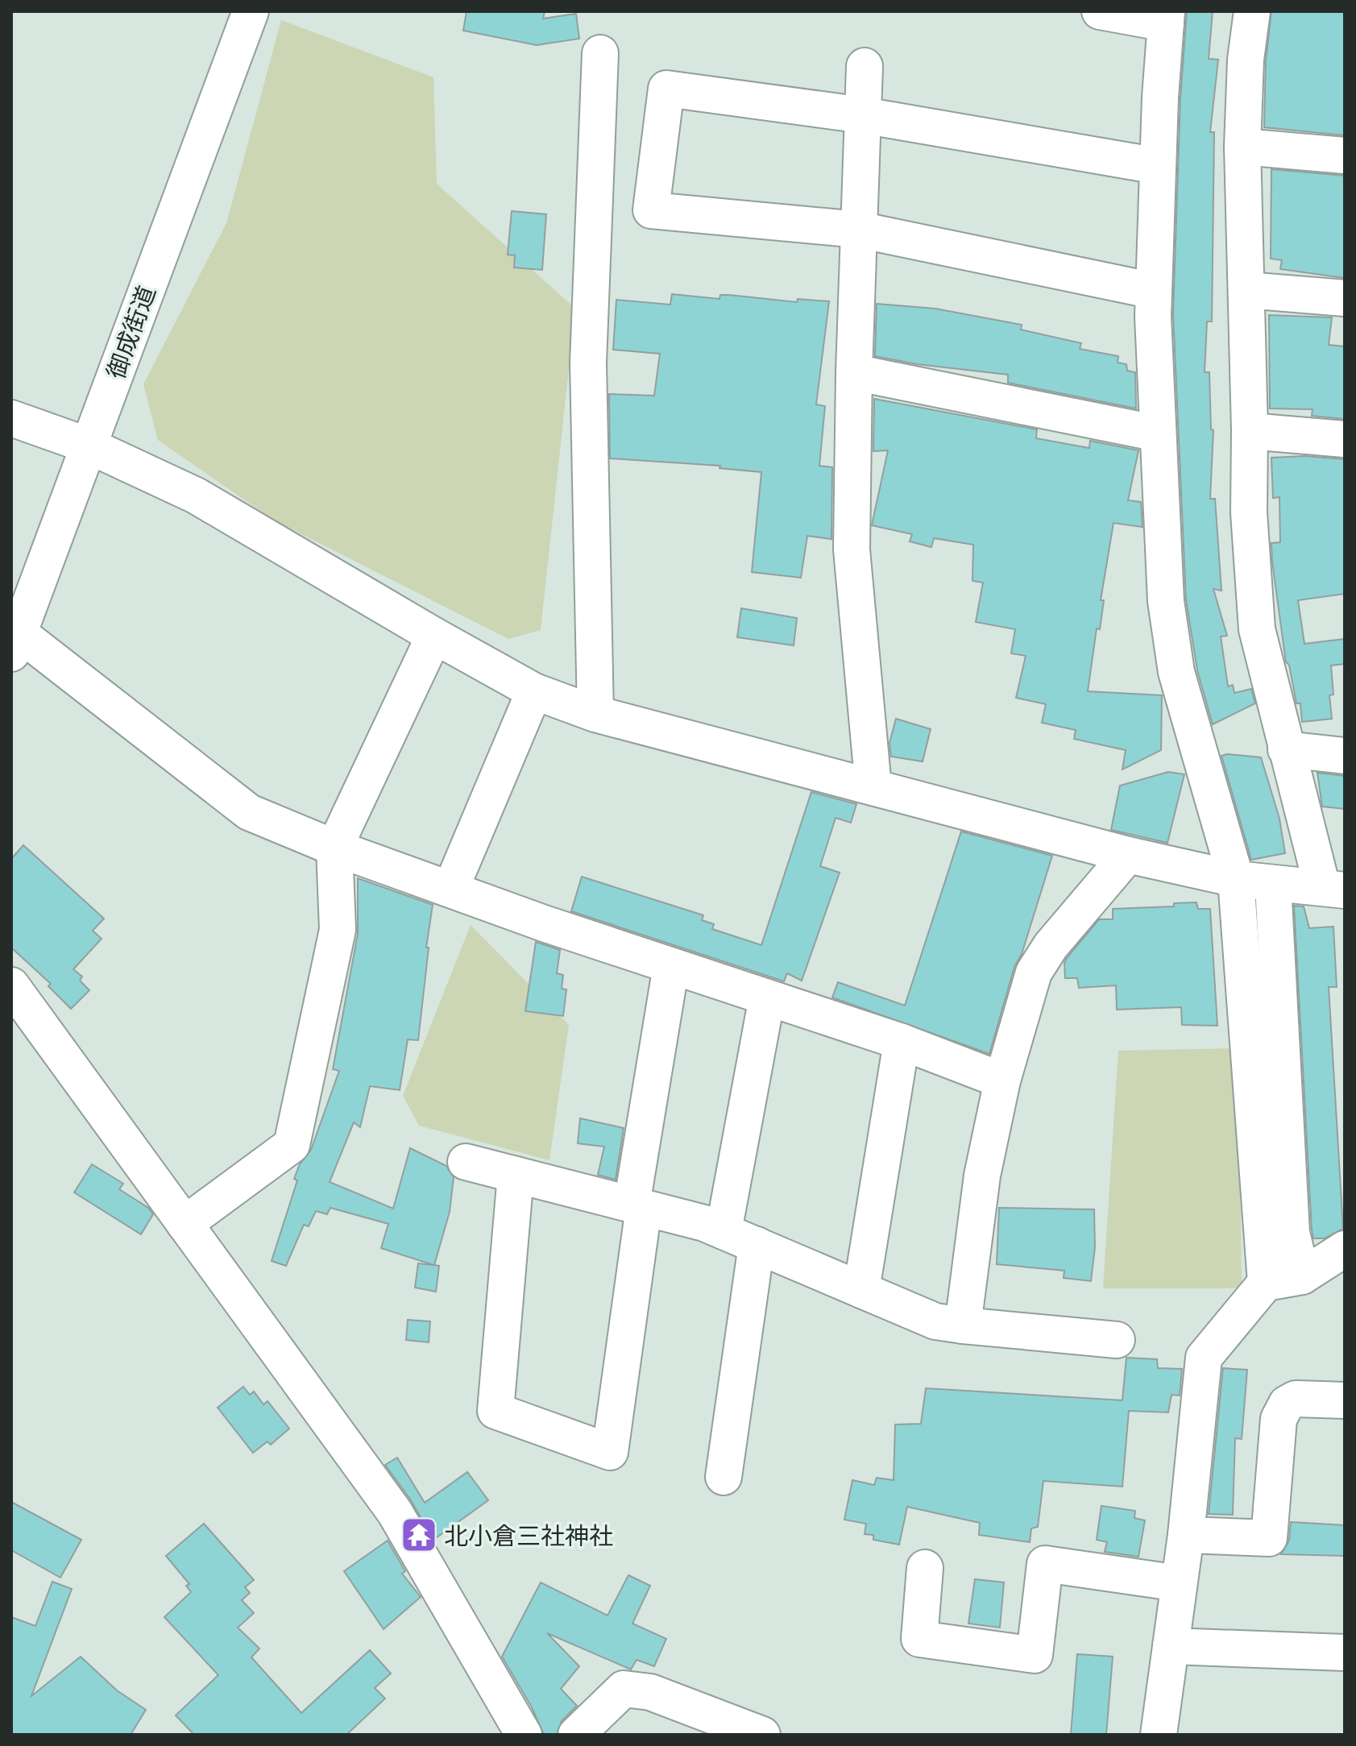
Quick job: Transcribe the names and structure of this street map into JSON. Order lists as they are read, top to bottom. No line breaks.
{"streets":{"street":["御成街道"]},"places":{"temple":["北小倉三社神社"]}}
